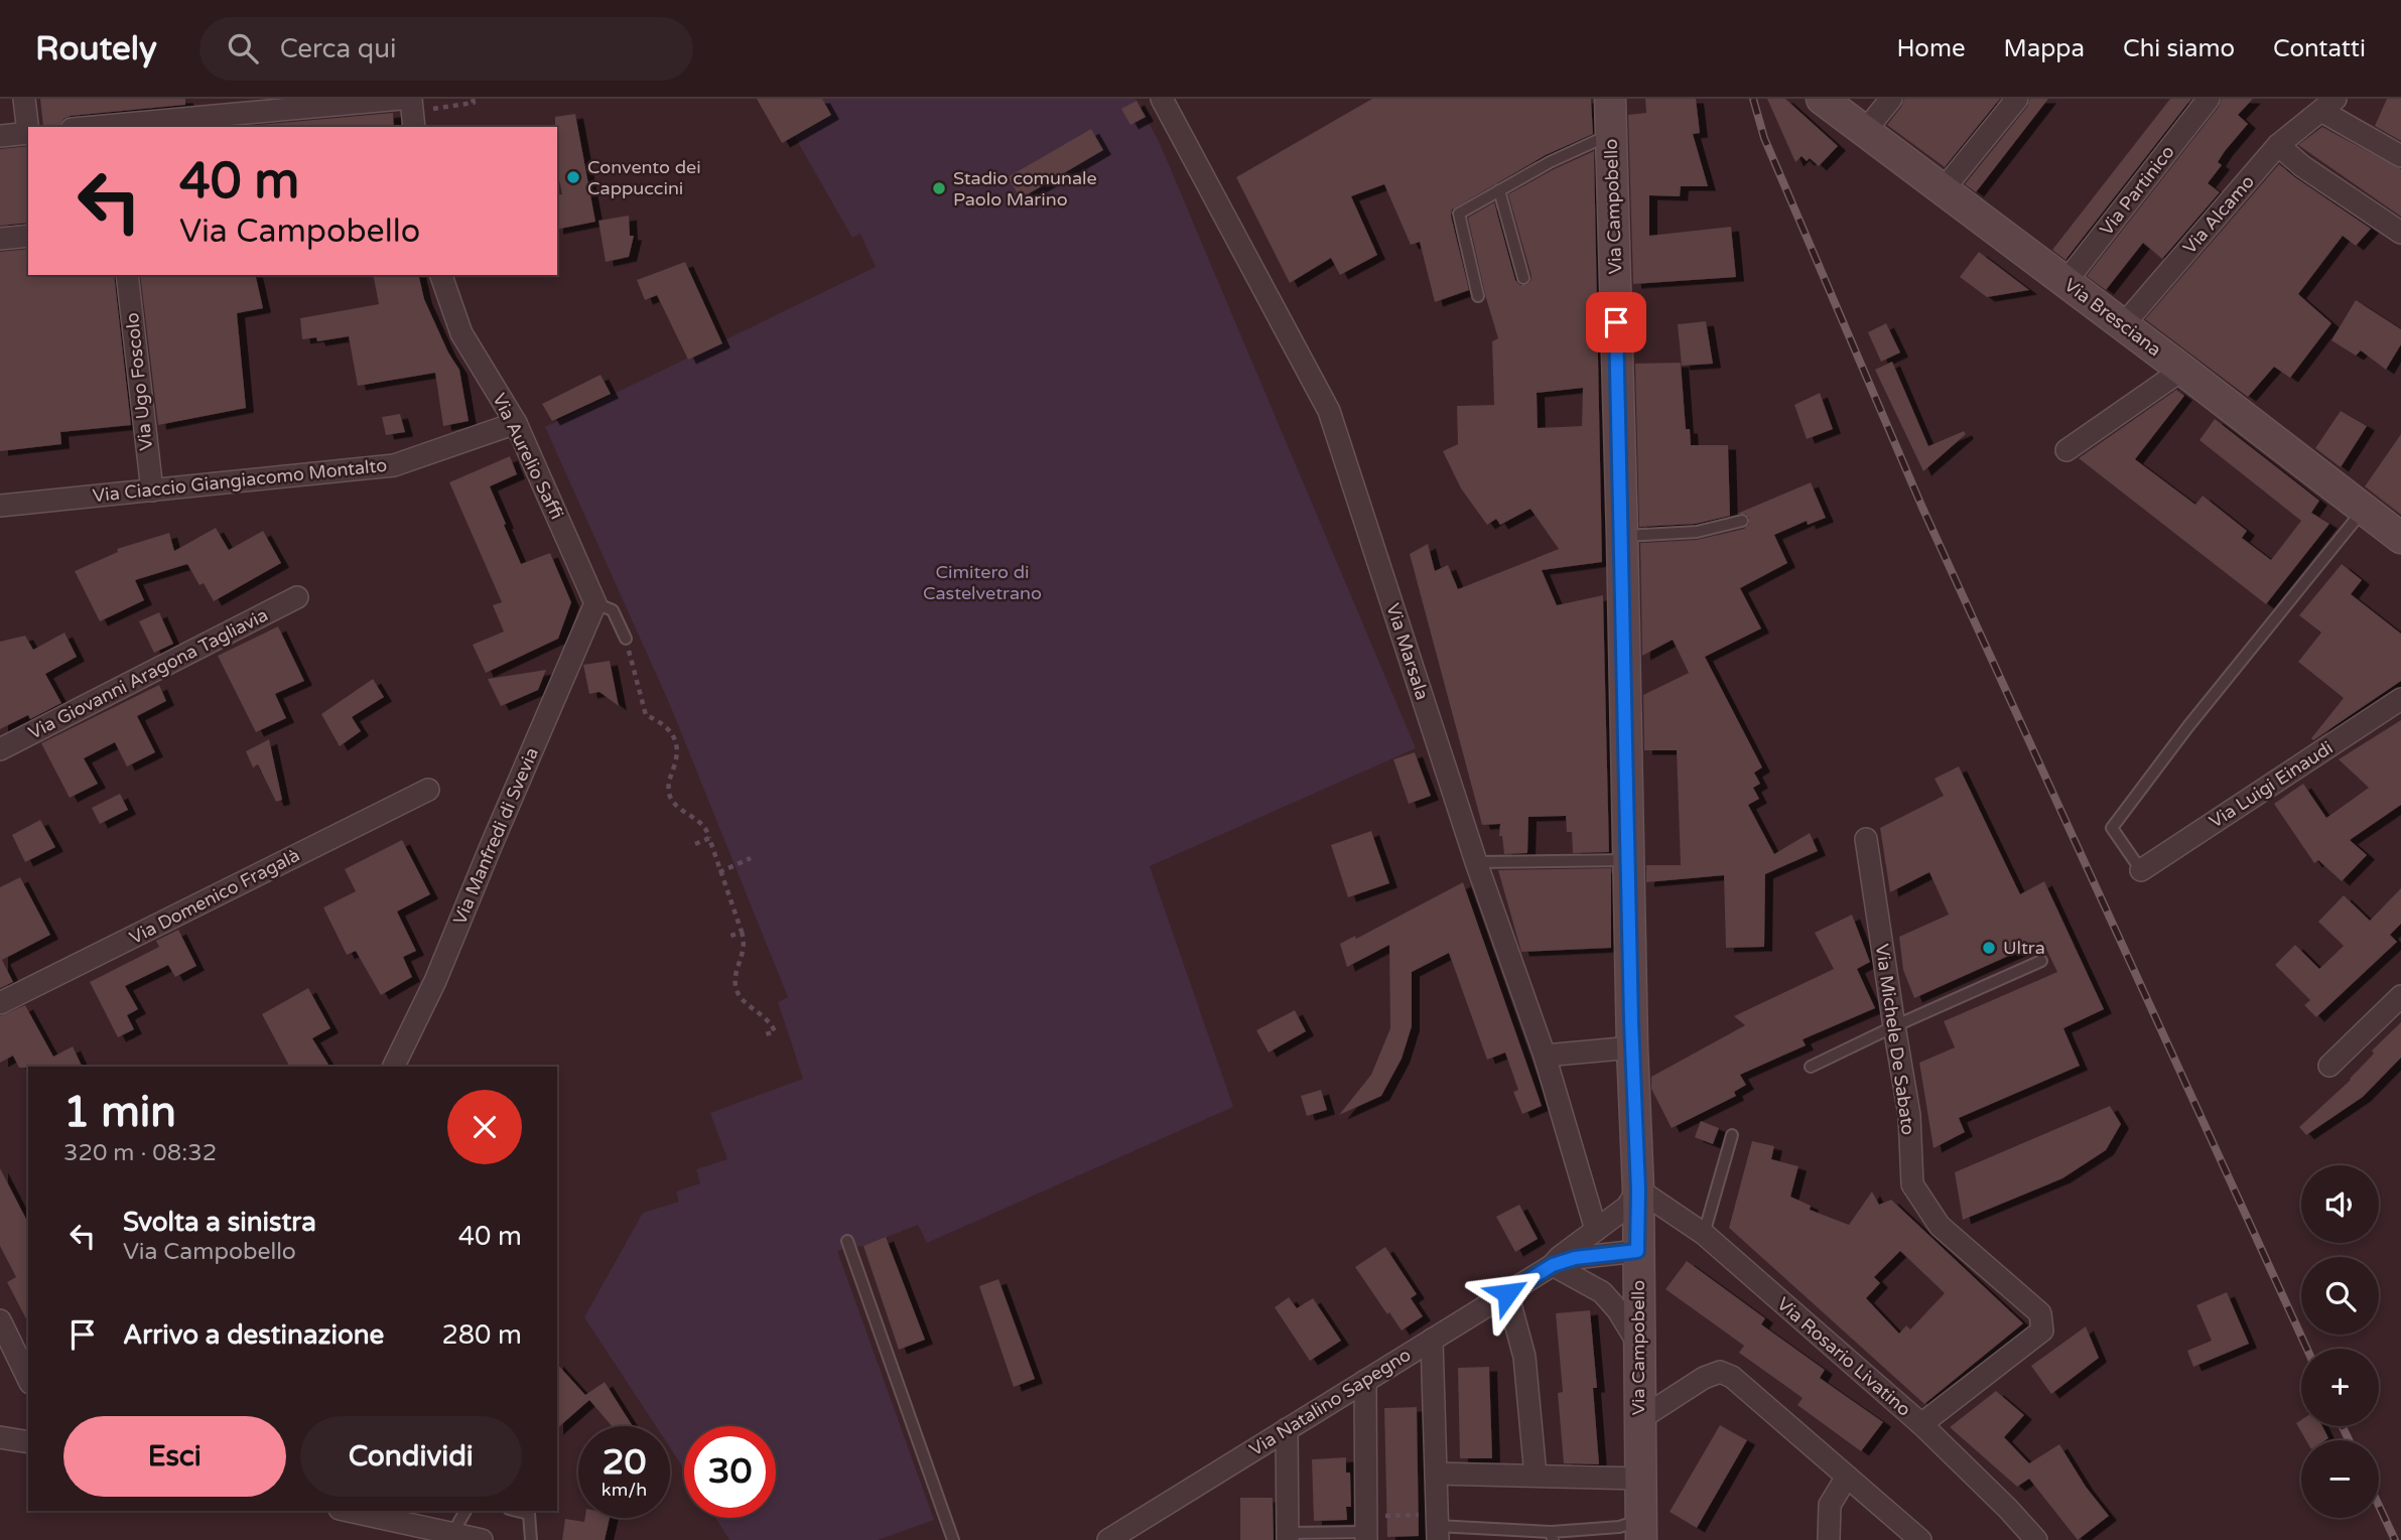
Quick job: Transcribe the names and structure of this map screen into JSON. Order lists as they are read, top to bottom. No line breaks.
{"streets":{"main road":["Via Campobello","Via Bresciana"],"street":["Via Partinico","Via Alcamo","Via Ugo Foscolo","Via Aurelio Saffi","Via Ciaccio Giangiacomo Montalto","Via Marsala","Via Giovanni Aragona Tagliavia","Via Luigi Einaudi","Via Manfredi di Svevia","Via Domenico Fragalà","Via Michele De Sabato","Via Rosario Livatino","Via Natalino Sapegno"]},"crossings":[["Via Partinico","Via Bresciana"],["Via Campobello","Via Rosario Livatino"],["Via Campobello","Via Natalino Sapegno"],["Via Alcamo","Via Bresciana"],["Via Ugo Foscolo","Via Ciaccio Giangiacomo Montalto"],["Via Aurelio Saffi","Via Ciaccio Giangiacomo Montalto"],["Via Aurelio Saffi","Via Manfredi di Svevia"],["Via Marsala","Via Natalino Sapegno"],["Via Michele De Sabato","Via Rosario Livatino"],["Via Rosario Livatino","Via Natalino Sapegno"]],"parks":["Cimitero di Castelvetrano"],"places":["Convento dei Cappuccini","Stadio comunale Paolo Marino","Ultra"],"page":{"header":"Routely","search":"Cerca qui","nav":["Home","Mappa","Chi siamo","Contatti"],"turn":["40 m","Via Campobello"],"heading":["1 min","320 m · 08:32"],"map_buttons":["+","−"],"list":[{"name":"Svolta a sinistra","note":"Via Campobello","value":"40 m"},{"name":"Arrivo a destinazione","value":"280 m"}],"buttons":["Esci","Condividi"],"speed":"20 km/h","limit":"30"}}
